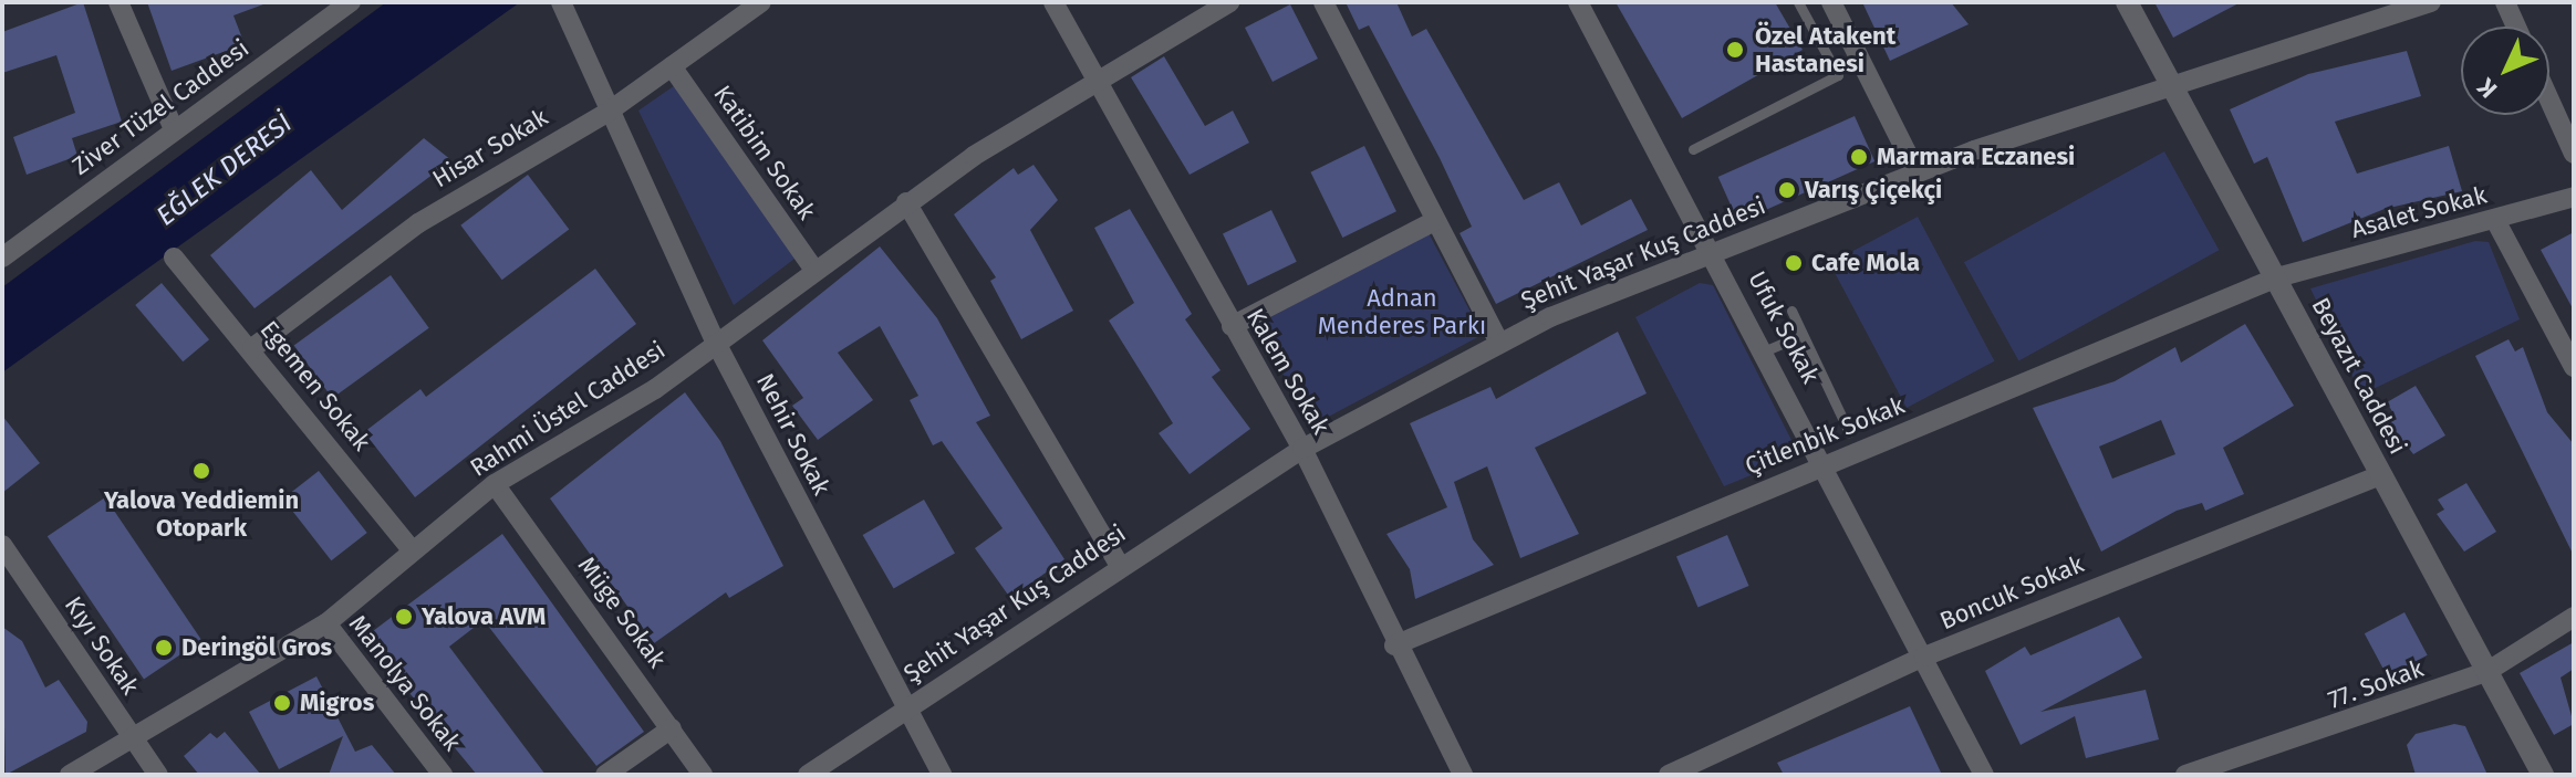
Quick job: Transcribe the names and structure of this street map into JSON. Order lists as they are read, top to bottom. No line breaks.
{"streets":{"street":["Ziver Tüzel Caddesi","Hisar Sokak","Katibim Sokak","Asalet Sokak","Şehit Yaşar Kuş Caddesi","Ufuk Sokak","Kalem Sokak","Beyazıt Caddesi","Egemen Sokak","Rahmi Üstel Caddesi","Nehir Sokak","Çitlenbik Sokak","Boncuk Sokak","Müge Sokak","Kıyı Sokak","Manolya Sokak","77. Sokak"]},"crossings":[["Hisar Sokak","Katibim Sokak"],["Hisar Sokak","Egemen Sokak"],["Hisar Sokak","Nehir Sokak"],["Katibim Sokak","Rahmi Üstel Caddesi"],["Asalet Sokak","Beyazıt Caddesi"],["Asalet Sokak","Çitlenbik Sokak"],["Şehit Yaşar Kuş Caddesi","Ufuk Sokak"],["Şehit Yaşar Kuş Caddesi","Kalem Sokak"],["Şehit Yaşar Kuş Caddesi","Beyazıt Caddesi"],["Şehit Yaşar Kuş Caddesi","Nehir Sokak"],["Ufuk Sokak","Çitlenbik Sokak"],["Ufuk Sokak","Boncuk Sokak"],["Kalem Sokak","Rahmi Üstel Caddesi"],["Kalem Sokak","Çitlenbik Sokak"],["Beyazıt Caddesi","Çitlenbik Sokak"],["Beyazıt Caddesi","Boncuk Sokak"],["Beyazıt Caddesi","77. Sokak"],["Egemen Sokak","Rahmi Üstel Caddesi"],["Rahmi Üstel Caddesi","Nehir Sokak"],["Rahmi Üstel Caddesi","Müge Sokak"],["Rahmi Üstel Caddesi","Kıyı Sokak"],["Rahmi Üstel Caddesi","Manolya Sokak"]],"water":["EĞLEK DERESİ"],"parks":["Adnan Menderes Parkı"],"places":["Özel Atakent Hastanesi","Marmara Eczanesi","Varış Çiçekçi","Cafe Mola","Yalova Yeddiemin Otopark","Yalova AVM","Deringöl Gros","Migros"],"north":"bottom left"}
